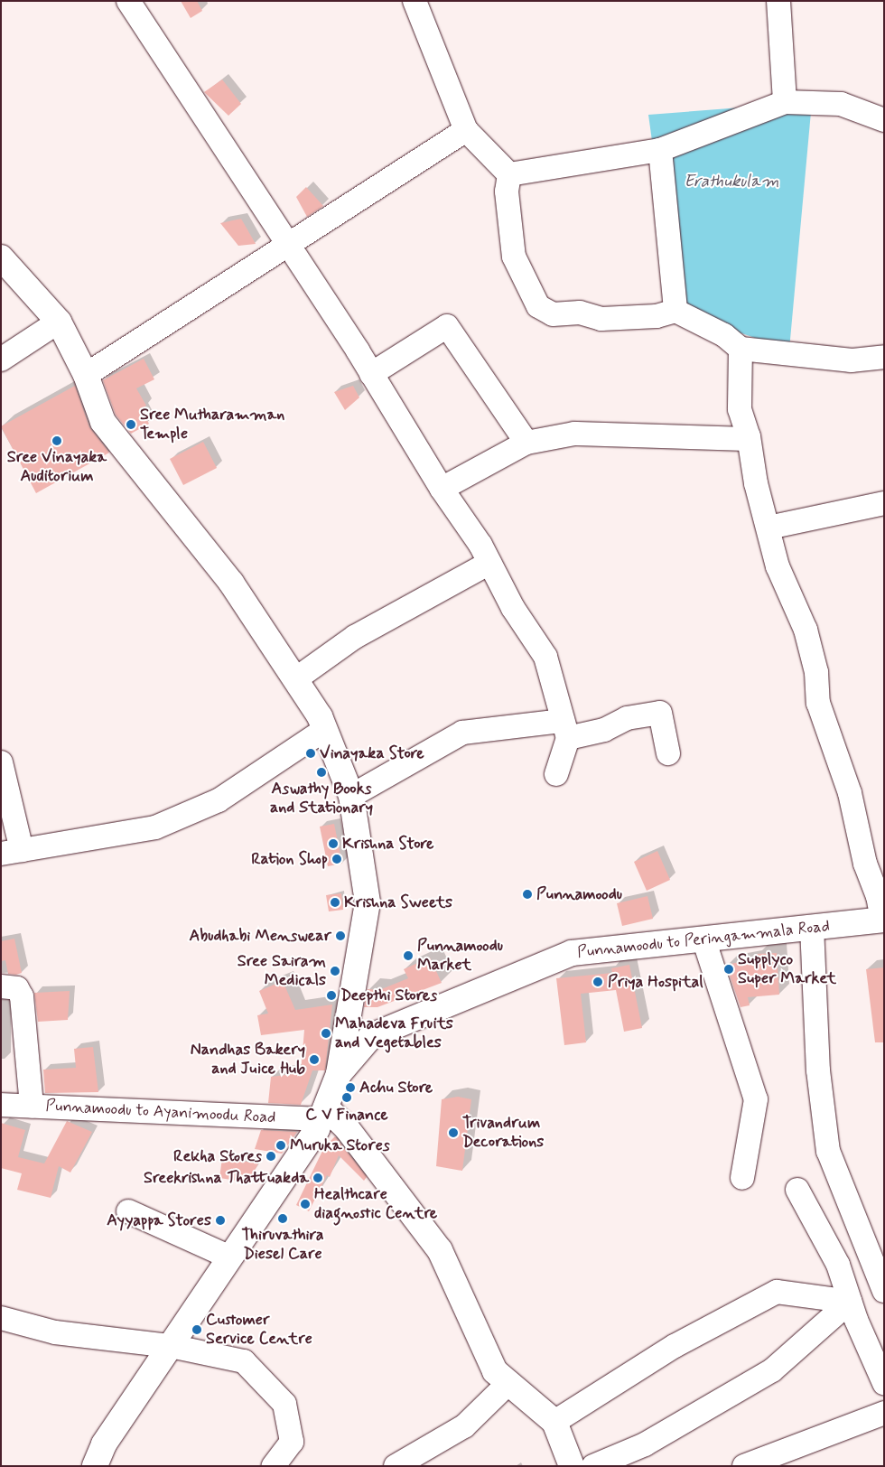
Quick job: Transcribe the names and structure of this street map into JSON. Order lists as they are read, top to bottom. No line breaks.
{"streets":{"main road":["Punnamoodu to Peringammala Road"],"street":["Punnamoodu to Ayanimoodu Road"]},"water":["Erathukulam"],"places":["Sree Mutharamman Temple","Sree Vinayaka Auditorium","Vinayaka Store","Aswathy Books and Stationary","Krishna Store","Ration Shop","Punnamoodu","Krishna Sweets","Abudhabi Menswear","Punnamoodu Market","Supplyco Super Market","Sree Sairam Medicals","Priya Hospital","Deepthi Stores","Mahadeva Fruits and Vegetables","Nandhas Bakery and Juice Hub","Achu Store","C V Finance","Trivandrum Decorations","Muruka Stores","Rekha Stores","Sreekrishna Thattuakda","Healthcare diagnostic Centre","Thiruvathira Diesel Care","Ayyappa Stores","Customer Service Centre"]}
